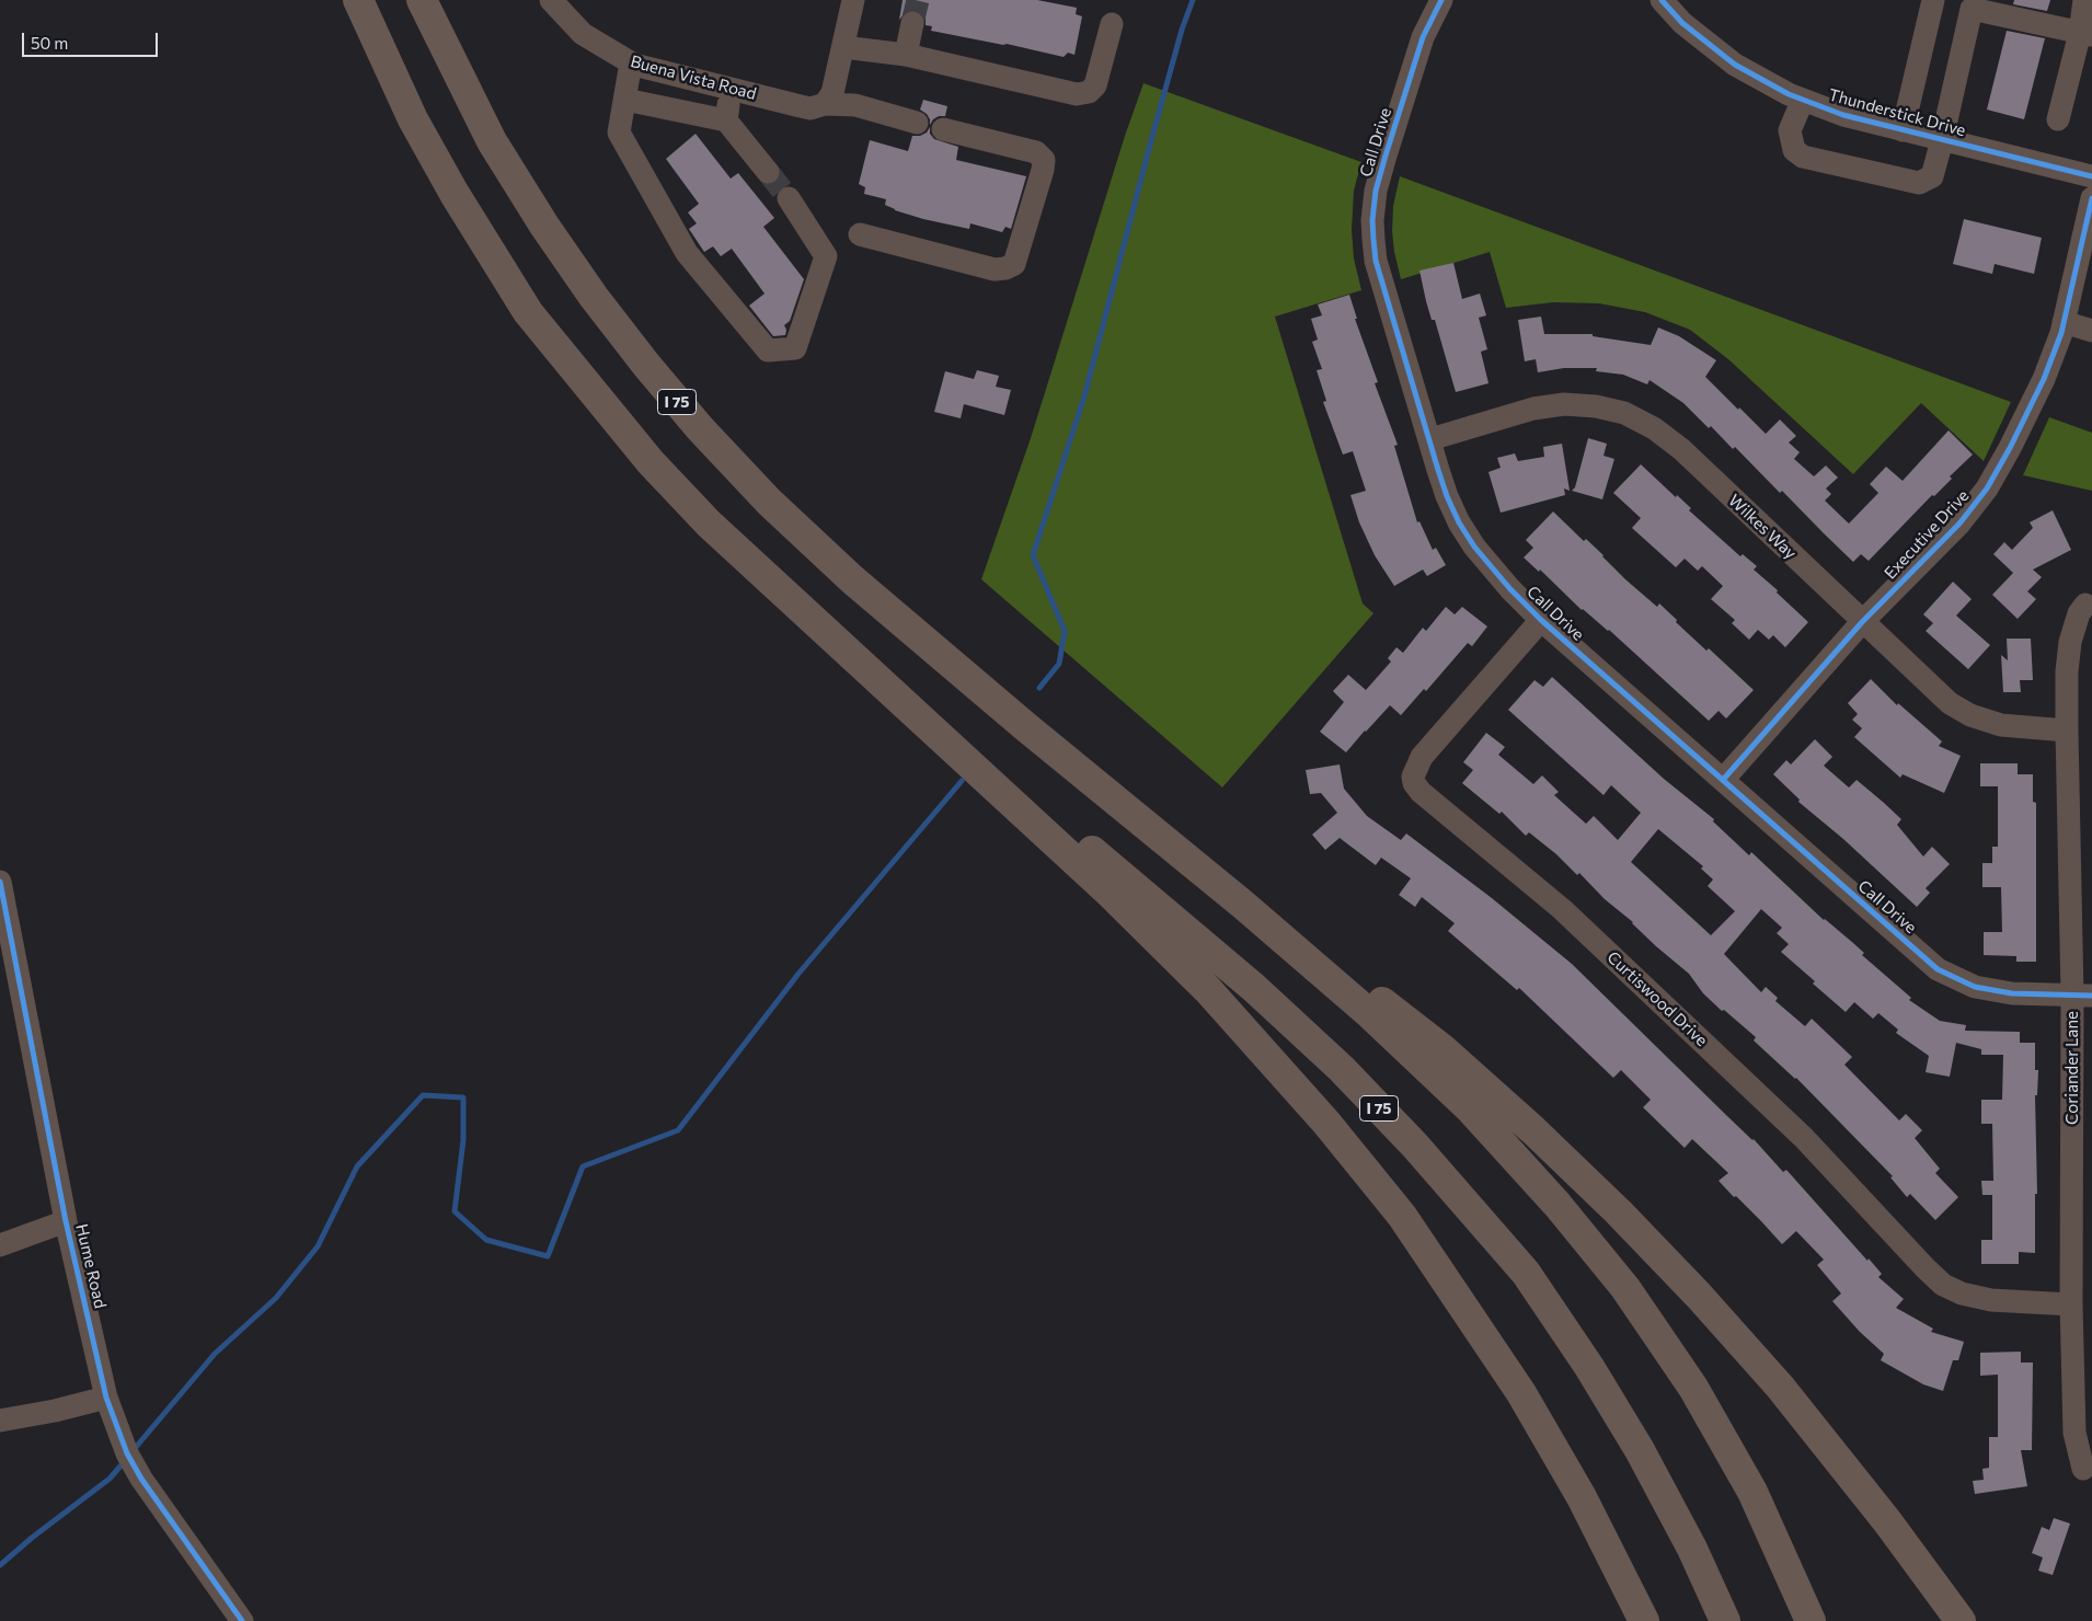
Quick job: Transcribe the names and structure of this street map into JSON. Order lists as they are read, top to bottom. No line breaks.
{"streets":{"highway":["I 75"],"street":["Buena Vista Road","Thunderstick Drive","Call Drive","Wilkes Way","Executive Drive","Curtiswood Drive","Coriander Lane","Hume Road"]},"crossings":[["Call Drive","Wilkes Way"],["Call Drive","Executive Drive"],["Call Drive","Curtiswood Drive"],["Call Drive","Coriander Lane"],["Wilkes Way","Executive Drive"],["Wilkes Way","Coriander Lane"],["Curtiswood Drive","Coriander Lane"]],"scale_bar":"50 m"}
